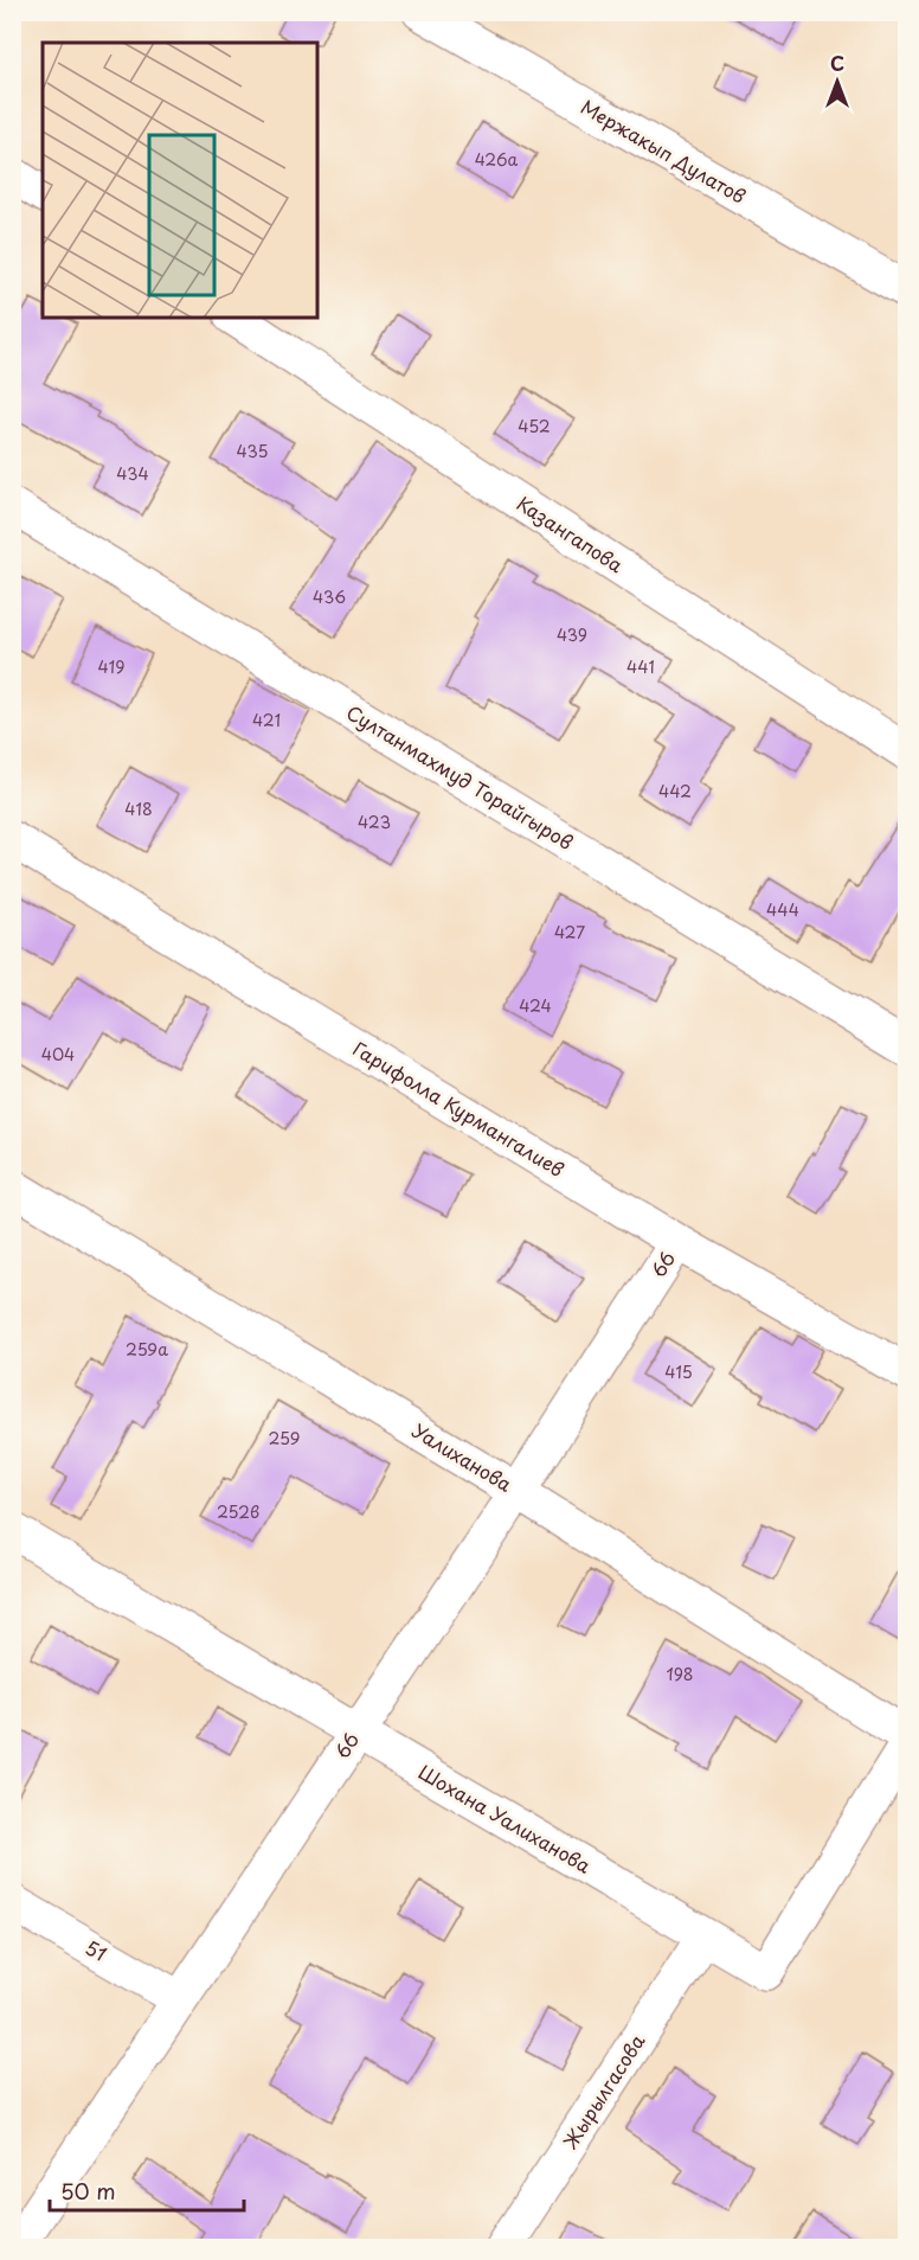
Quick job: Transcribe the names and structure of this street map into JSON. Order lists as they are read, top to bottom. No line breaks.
{"streets":{"street":["Мержакып Дулатов","Казангапова","Султанмахмуд Торайгыров","Гарифолла Курмангалиев","66","Уалиханова","Шохана Уалиханова","51","Жырылгасова"]},"crossings":[["Гарифолла Курмангалиев","66"],["66","Уалиханова"],["66","Шохана Уалиханова"],["66","51"],["Шохана Уалиханова","Жырылгасова"]],"house_numbers":["426а","452","435","434","436","439","419","441","421","442","418","423","444","427","424","404","259а","415","259","252в","198"],"scale_bar":"50 m","north":"top"}
